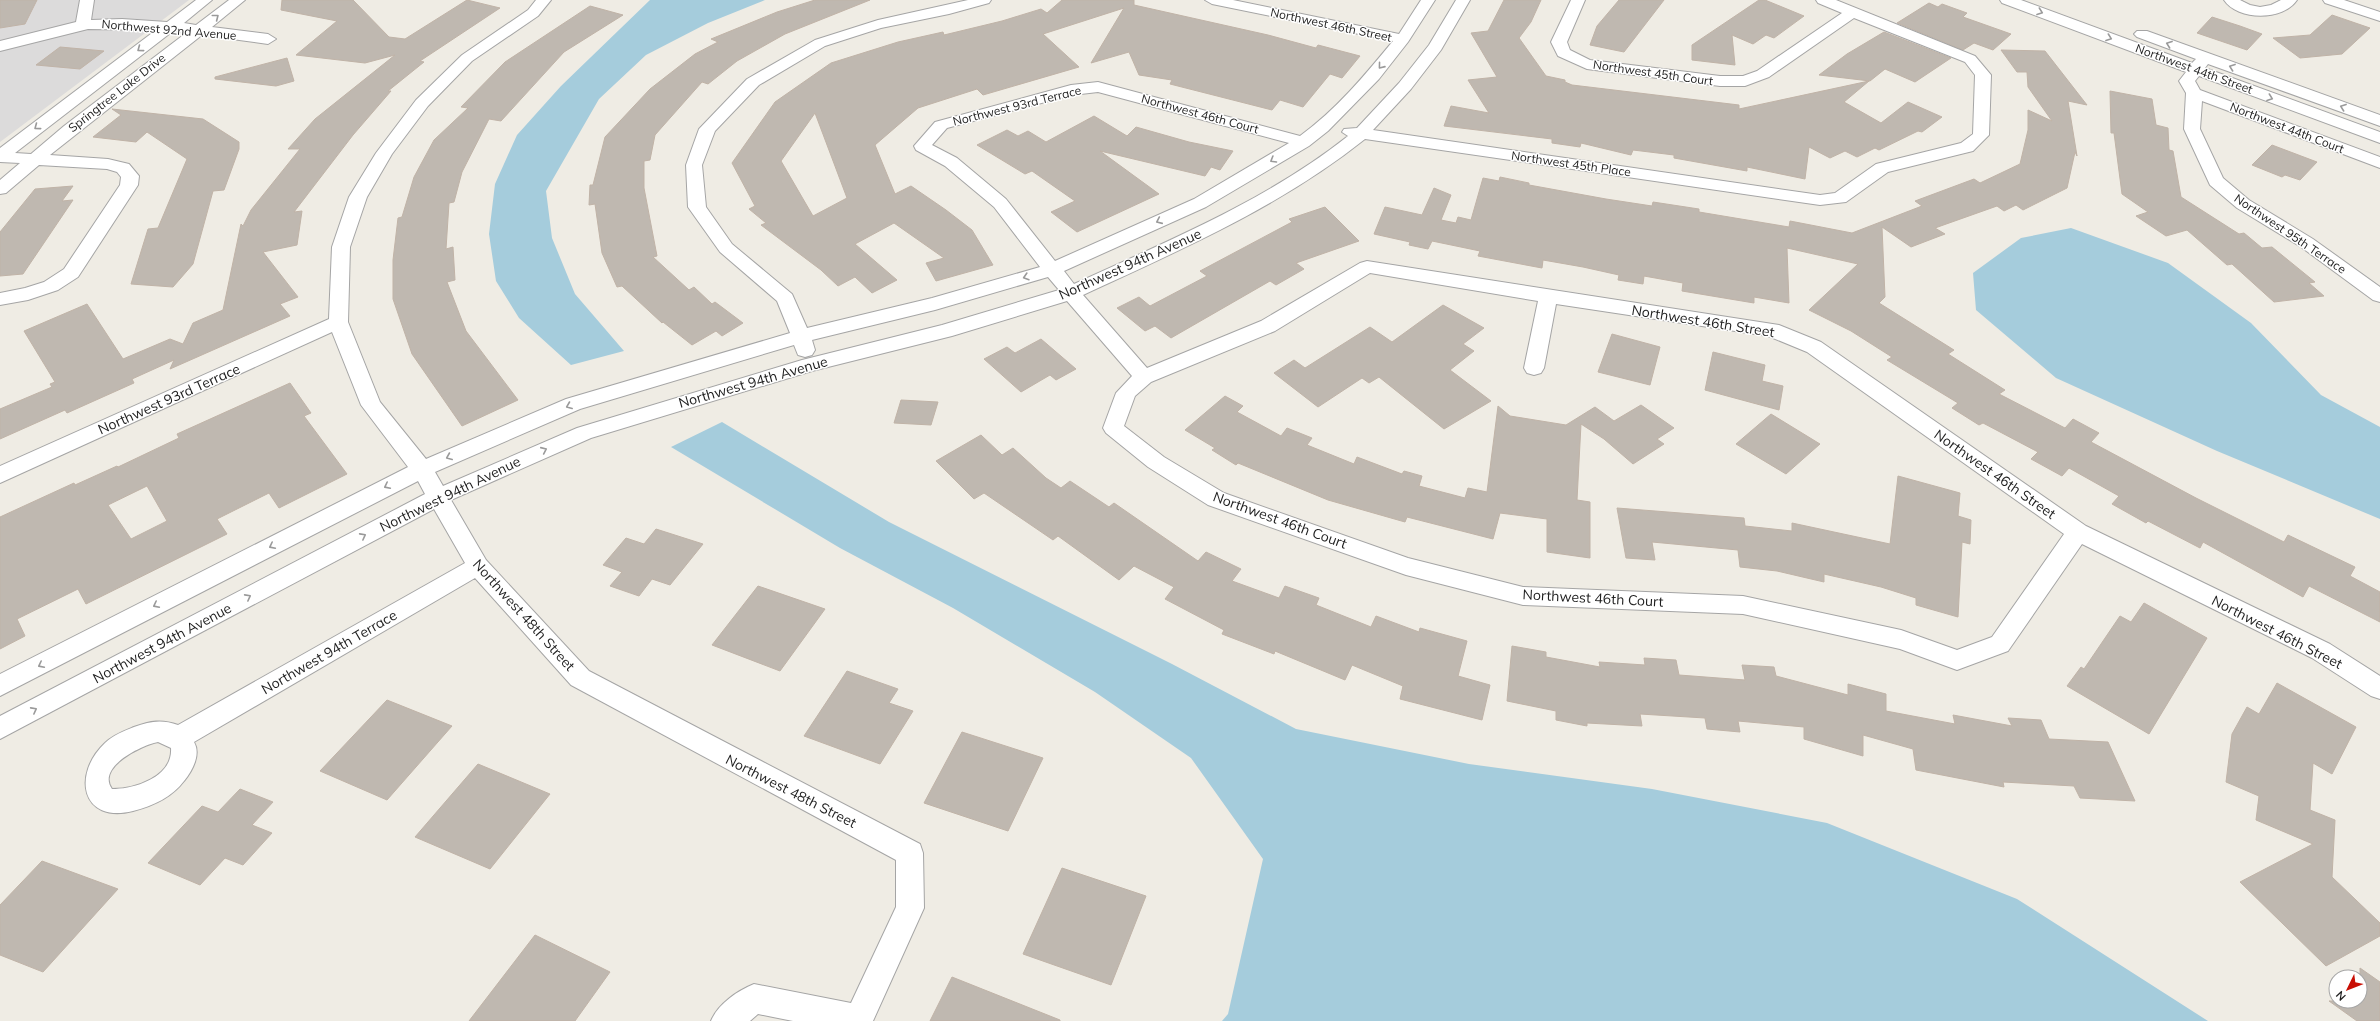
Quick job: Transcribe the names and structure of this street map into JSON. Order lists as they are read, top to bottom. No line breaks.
{"streets":{"street":["Northwest 46th Street","Northwest 92nd Avenue","Northwest 44th Street","Northwest 45th Court","Springtree Lake Drive","Northwest 93rd Terrace","Northwest 46th Court","Northwest 44th Court","Northwest 45th Place","Northwest 95th Terrace","Northwest 94th Avenue","Northwest 48th Street","Northwest 94th Terrace"]},"crossings":[["Northwest 46th Street","Northwest 46th Court"],["Northwest 46th Street","Northwest 94th Avenue"],["Northwest 92nd Avenue","Springtree Lake Drive"],["Northwest 44th Street","Northwest 95th Terrace"],["Northwest 45th Court","Northwest 45th Place"],["Northwest 93rd Terrace","Northwest 46th Court"],["Northwest 93rd Terrace","Northwest 94th Avenue"],["Northwest 93rd Terrace","Northwest 48th Street"],["Northwest 46th Court","Northwest 94th Avenue"],["Northwest 44th Court","Northwest 95th Terrace"],["Northwest 45th Place","Northwest 94th Avenue"],["Northwest 94th Avenue","Northwest 48th Street"],["Northwest 48th Street","Northwest 94th Terrace"]],"north":"bottom left"}
